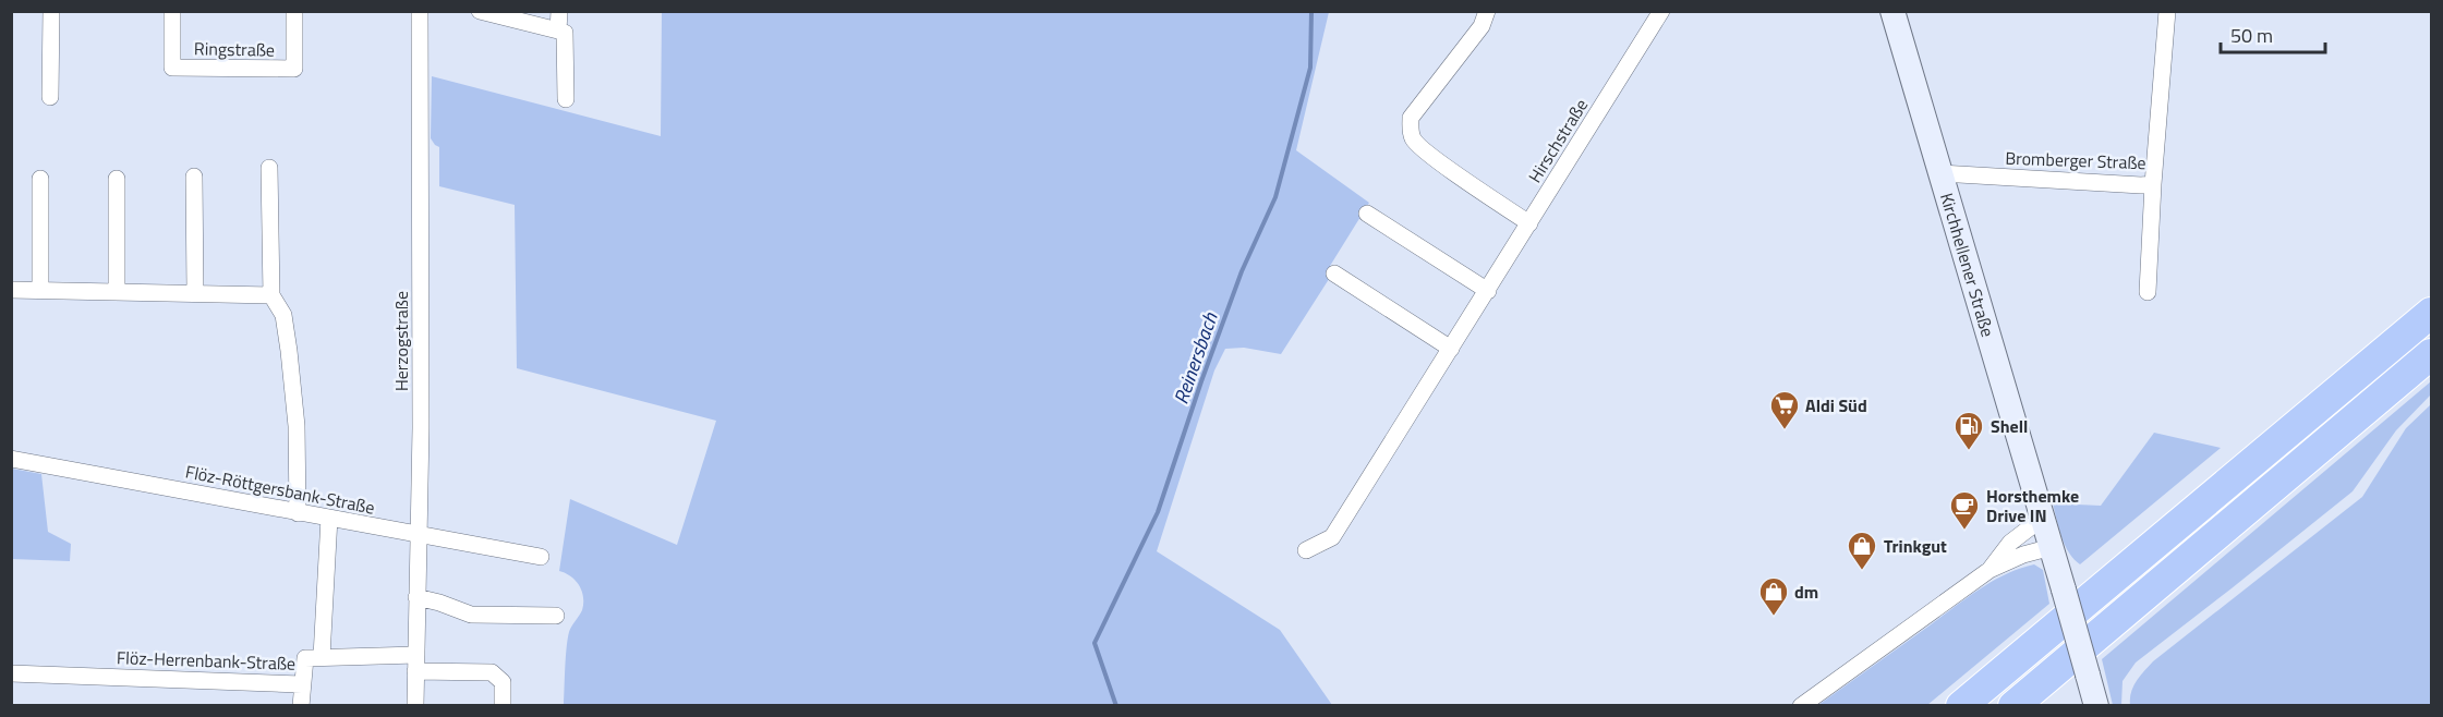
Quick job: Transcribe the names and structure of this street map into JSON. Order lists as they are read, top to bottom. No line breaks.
{"streets":{"main road":["Kirchhellener Straße"],"street":["Ringstraße","Hirschstraße","Bromberger Straße","Herzogstraße","Flöz-Röttgersbank-Straße","Flöz-Herrenbank-Straße"]},"crossings":[["Bromberger Straße","Kirchhellener Straße"],["Herzogstraße","Flöz-Röttgersbank-Straße"],["Herzogstraße","Flöz-Herrenbank-Straße"]],"water":["Reinersbach"],"places":{"supermarket":["Aldi Süd"],"fuel station":["Shell"],"cafe":["Horsthemke Drive IN"],"shop":["Trinkgut","dm"]},"scale_bar":"50 m"}
